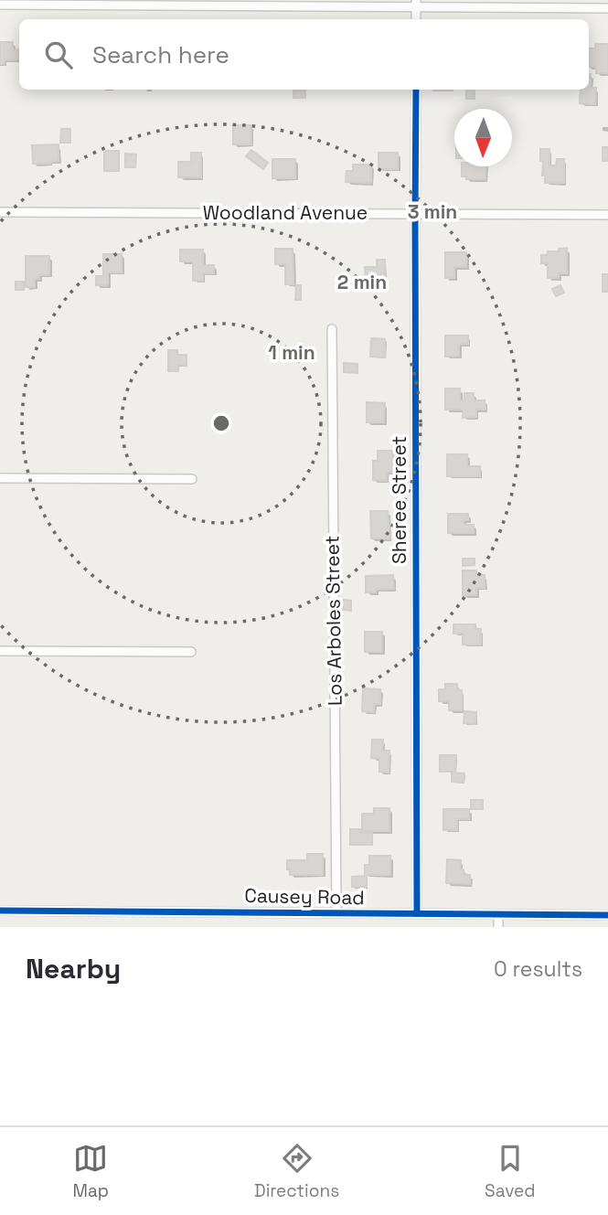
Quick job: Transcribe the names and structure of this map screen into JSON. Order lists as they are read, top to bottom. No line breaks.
{"streets":{"street":["Woodland Avenue","Sheree Street","Los Arboles Street","Causey Road"]},"crossings":[["Woodland Avenue","Sheree Street"],["Sheree Street","Causey Road"],["Los Arboles Street","Causey Road"]],"north":"bottom","page":{"search":"Search here","heading":["Nearby","0 results"],"nav":["Map","Directions","Saved"]},"rings":["3 min","2 min","1 min"]}
